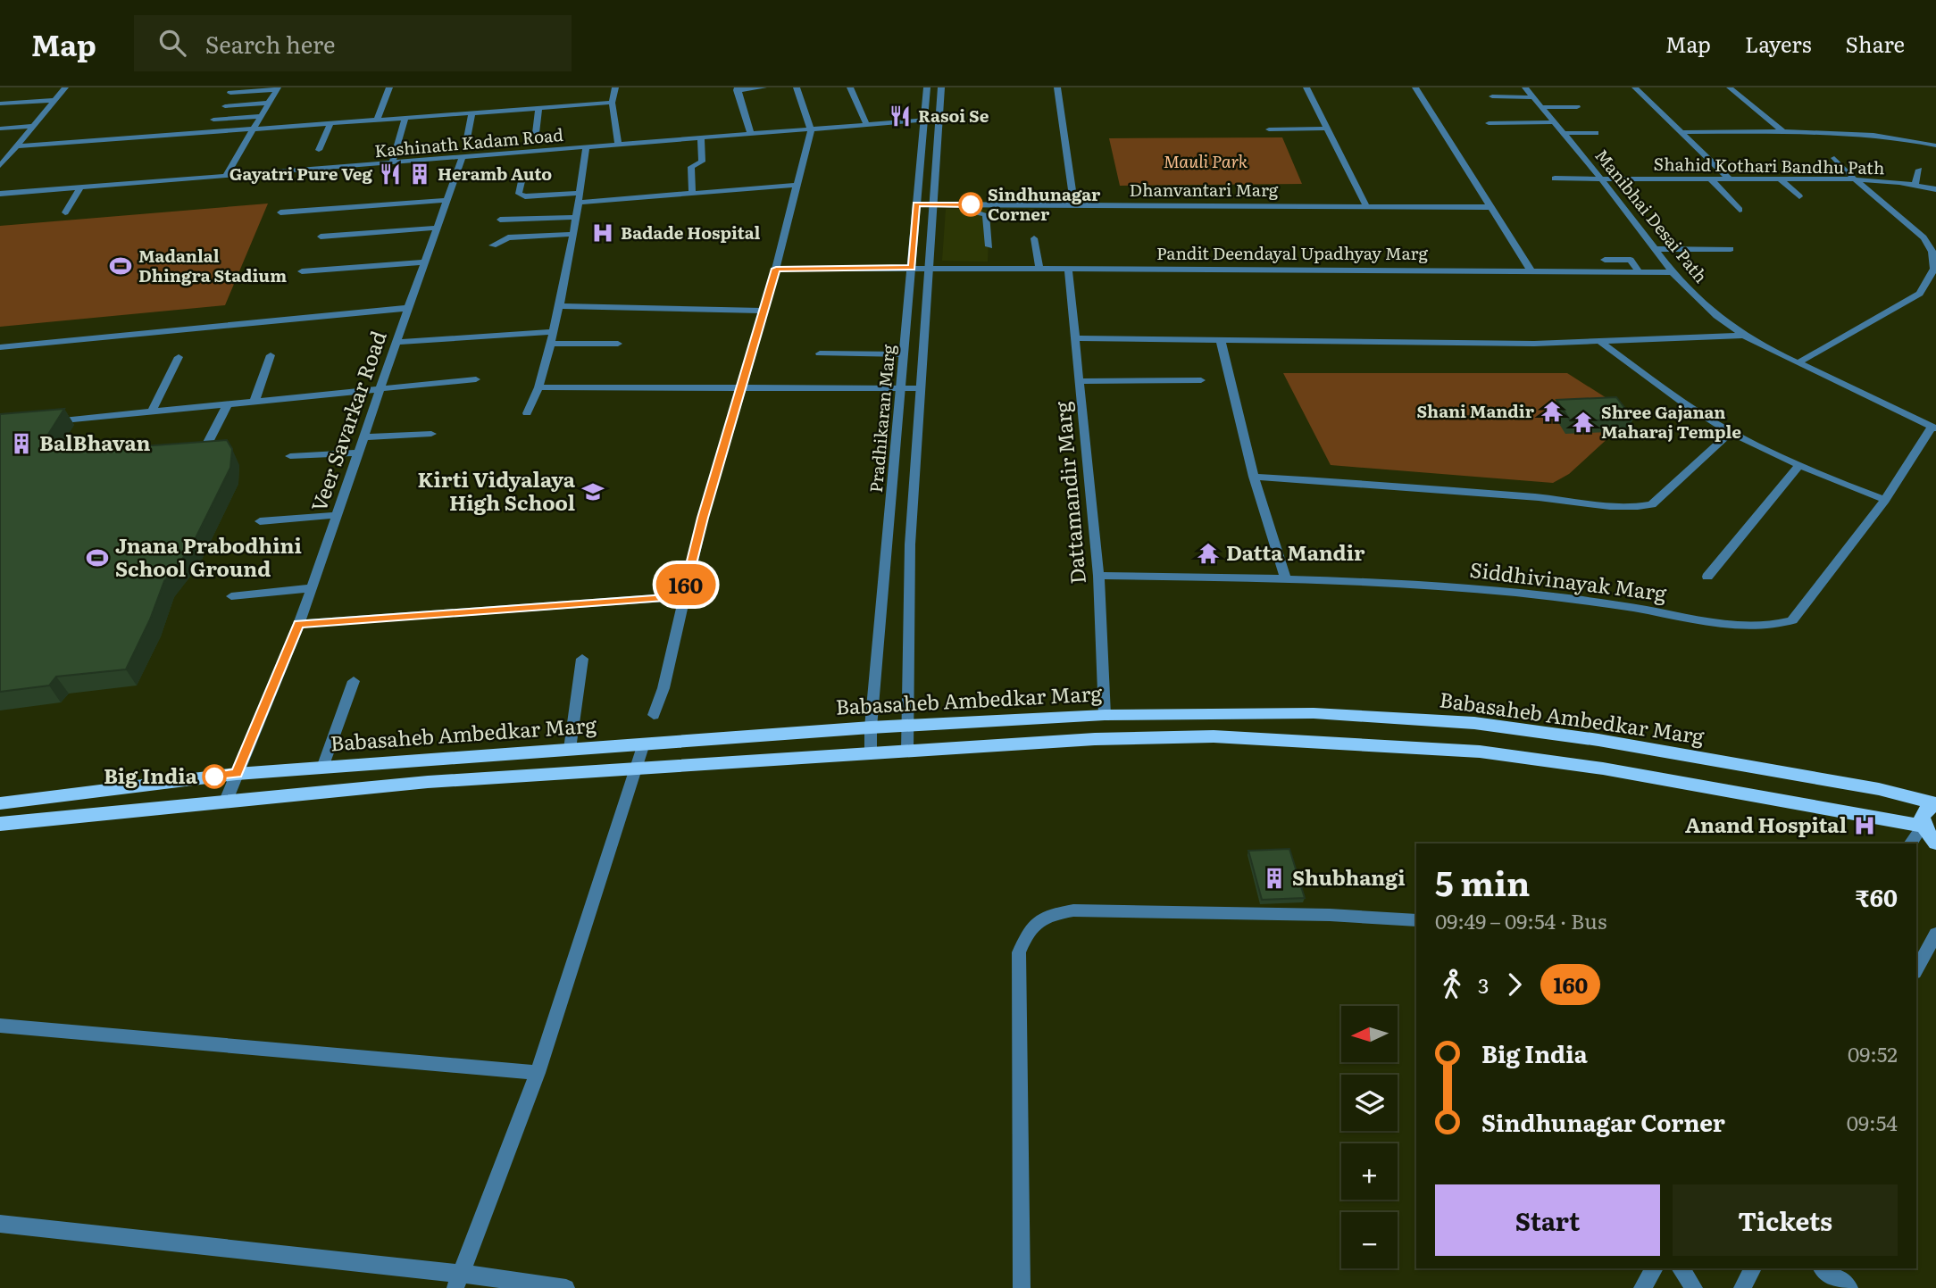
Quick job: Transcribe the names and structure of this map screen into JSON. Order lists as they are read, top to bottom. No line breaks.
{"streets":{"main road":["Babasaheb Ambedkar Marg"],"street":["Kashinath Kadam Road","Shahid Kothari Bandhu Path","Dhanvantari Marg","Manibhai Desai Path","Pandit Deendayal Upadhyay Marg","Pradhikaran Marg","Veer Savarkar Road","Dattamandir Marg","Siddhivinayak Marg"]},"crossings":[["Kashinath Kadam Road","Pradhikaran Marg"],["Kashinath Kadam Road","Veer Savarkar Road"],["Shahid Kothari Bandhu Path","Manibhai Desai Path"],["Dhanvantari Marg","Pradhikaran Marg"],["Manibhai Desai Path","Pandit Deendayal Upadhyay Marg"],["Manibhai Desai Path","Siddhivinayak Marg"],["Pandit Deendayal Upadhyay Marg","Pradhikaran Marg"],["Pandit Deendayal Upadhyay Marg","Dattamandir Marg"],["Pradhikaran Marg","Babasaheb Ambedkar Marg"],["Veer Savarkar Road","Babasaheb Ambedkar Marg"],["Dattamandir Marg","Siddhivinayak Marg"],["Dattamandir Marg","Babasaheb Ambedkar Marg"]],"parks":["Mauli Park"],"places":{"restaurant":["Rasoi Se","Gayatri Pure Veg"],"building":["Heramb Auto","BalBhavan","Shubhangi"],"other":["Sindhunagar Corner","Big India"],"hospital":["Badade Hospital","Anand Hospital"],"sports":["Madanlal Dhingra Stadium","Jnana Prabodhini School Ground"],"temple":["Shani Mandir","Shree Gajanan Maharaj Temple","Datta Mandir"],"school or university":["Kirti Vidyalaya High School"]},"lines":["bus line 160"],"north":"left","page":{"header":"Map","search":"Search here","nav":["Map","Layers","Share"],"on_map":"160","heading":["5 min","09:49 – 09:54 · Bus","₹60"],"legs":["3","160"],"map_buttons":["+","−"],"list":[{"name":"Big India","value":"09:52"},{"name":"Sindhunagar Corner","value":"09:54"}],"buttons":["Start","Tickets"]}}
